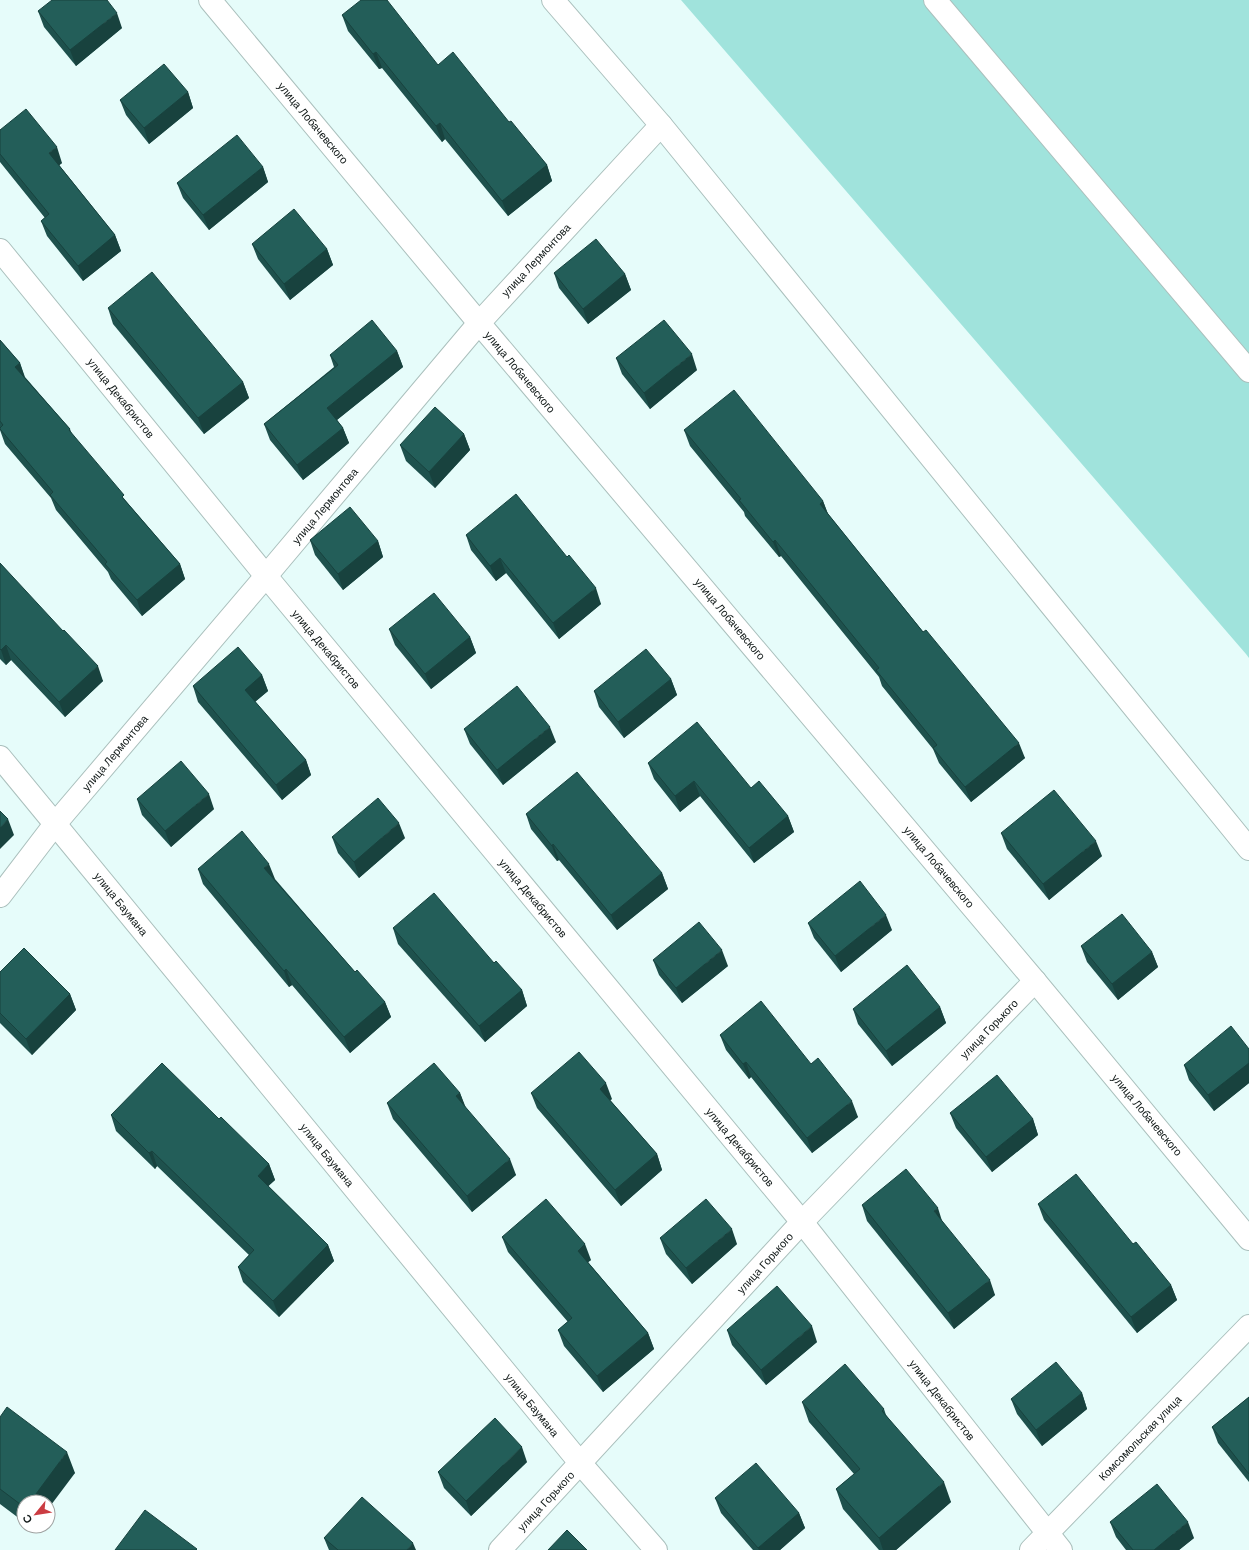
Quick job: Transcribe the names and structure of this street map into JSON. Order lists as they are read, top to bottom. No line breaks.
{"streets":{"street":["улица Лобачевского","улица Лермонтова","улица Декабристов","улица Баумана","улица Горького","Комсомольская улица"]},"crossings":[["улица Лобачевского","улица Лермонтова"],["улица Лобачевского","улица Горького"],["улица Лермонтова","улица Декабристов"],["улица Лермонтова","улица Баумана"],["улица Декабристов","улица Горького"],["улица Декабристов","Комсомольская улица"],["улица Баумана","улица Горького"]],"north":"bottom left"}
